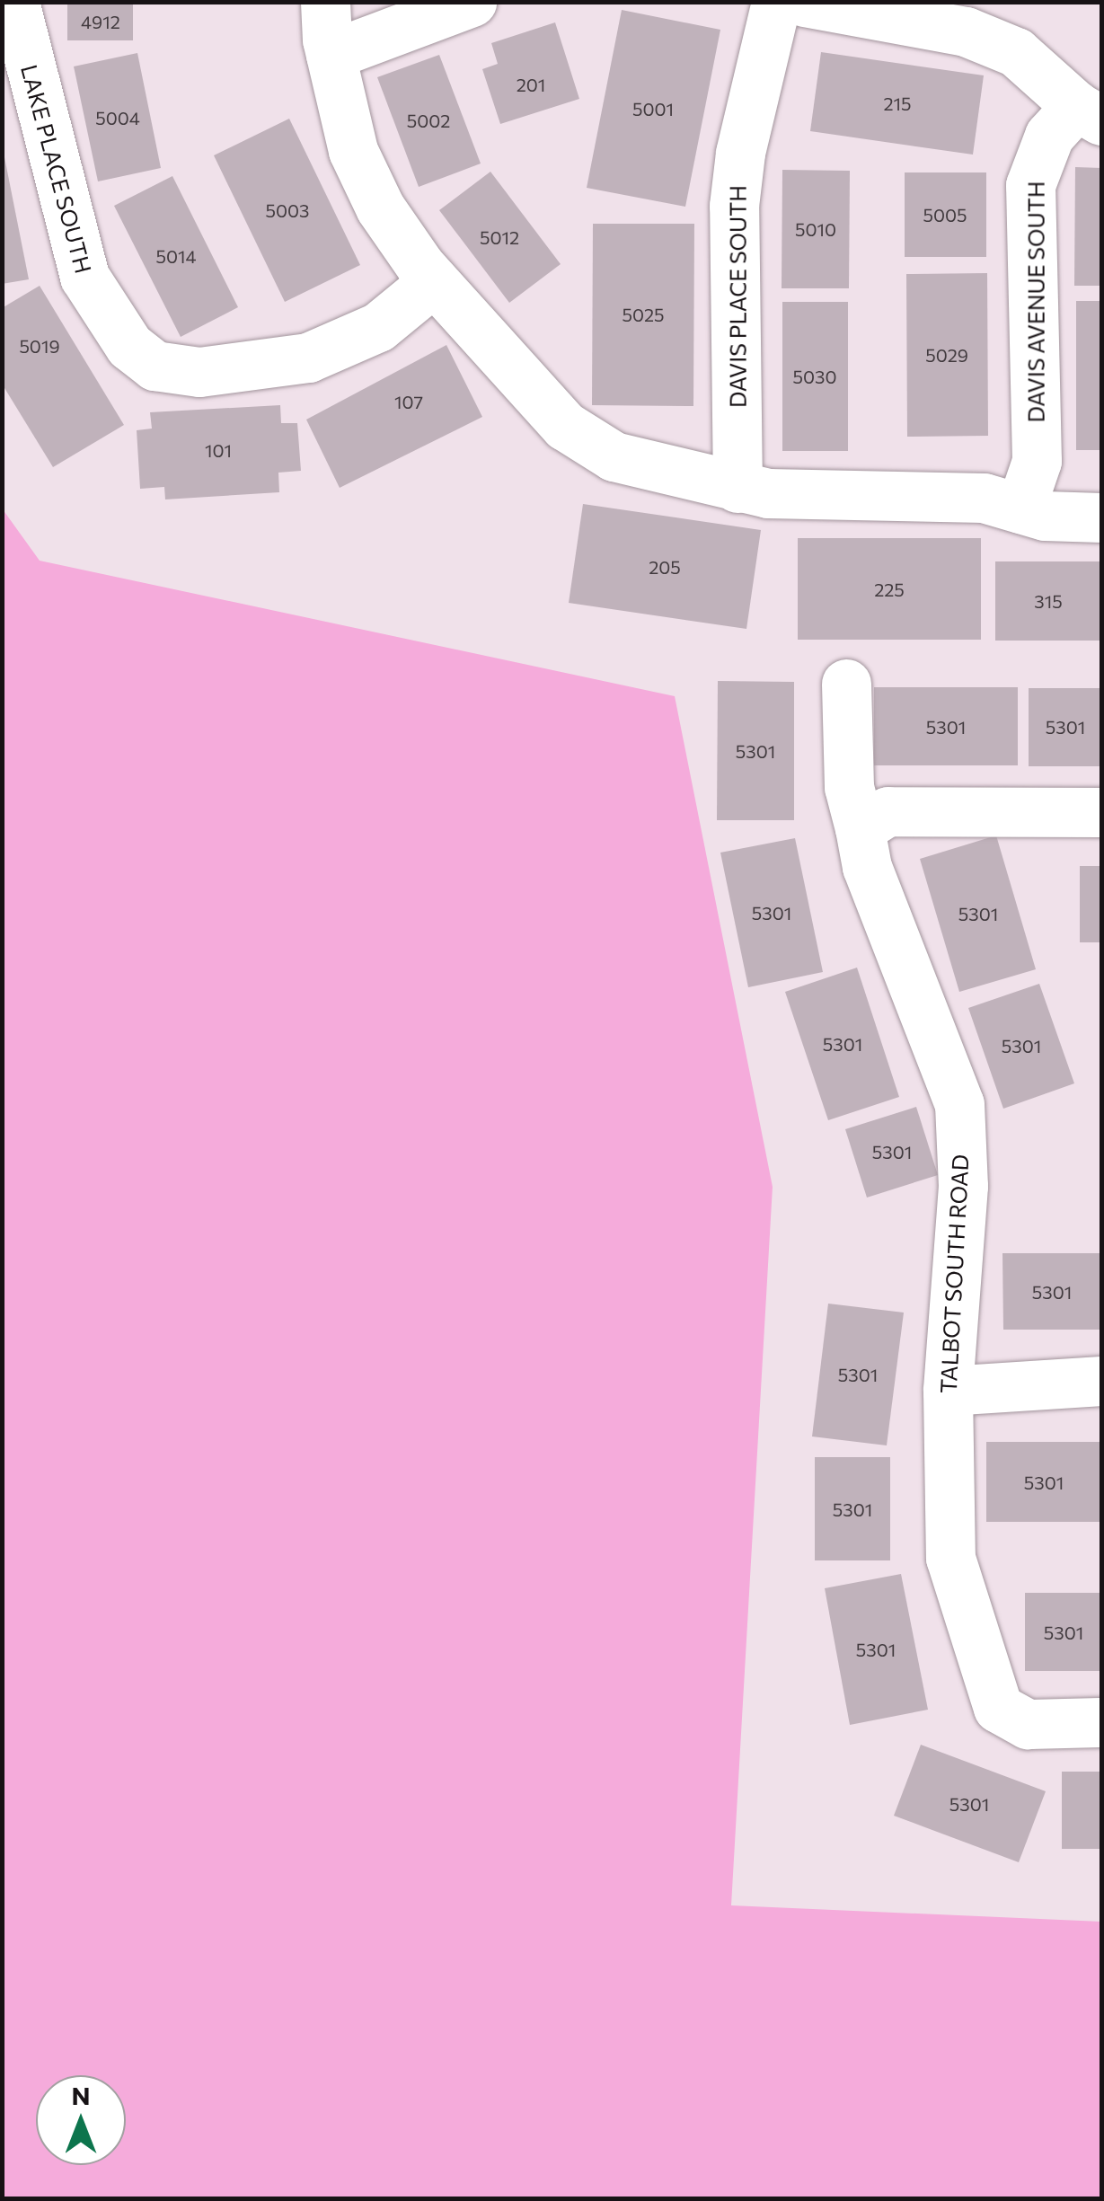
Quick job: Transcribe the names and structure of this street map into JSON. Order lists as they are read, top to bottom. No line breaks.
{"streets":{"street":["LAKE PLACE SOUTH","DAVIS PLACE SOUTH","DAVIS AVENUE SOUTH","TALBOT SOUTH ROAD"]},"house_numbers":["4912","201","215","5001","5004","5002","5003","5005","5010","5012","5014","5025","5019","5029","5030","107","101","205","225","315","5301","5301","5301","5301","5301","5301","5301","5301","5301","5301","5301","5301","5301","5301","5301"],"north":"top"}
